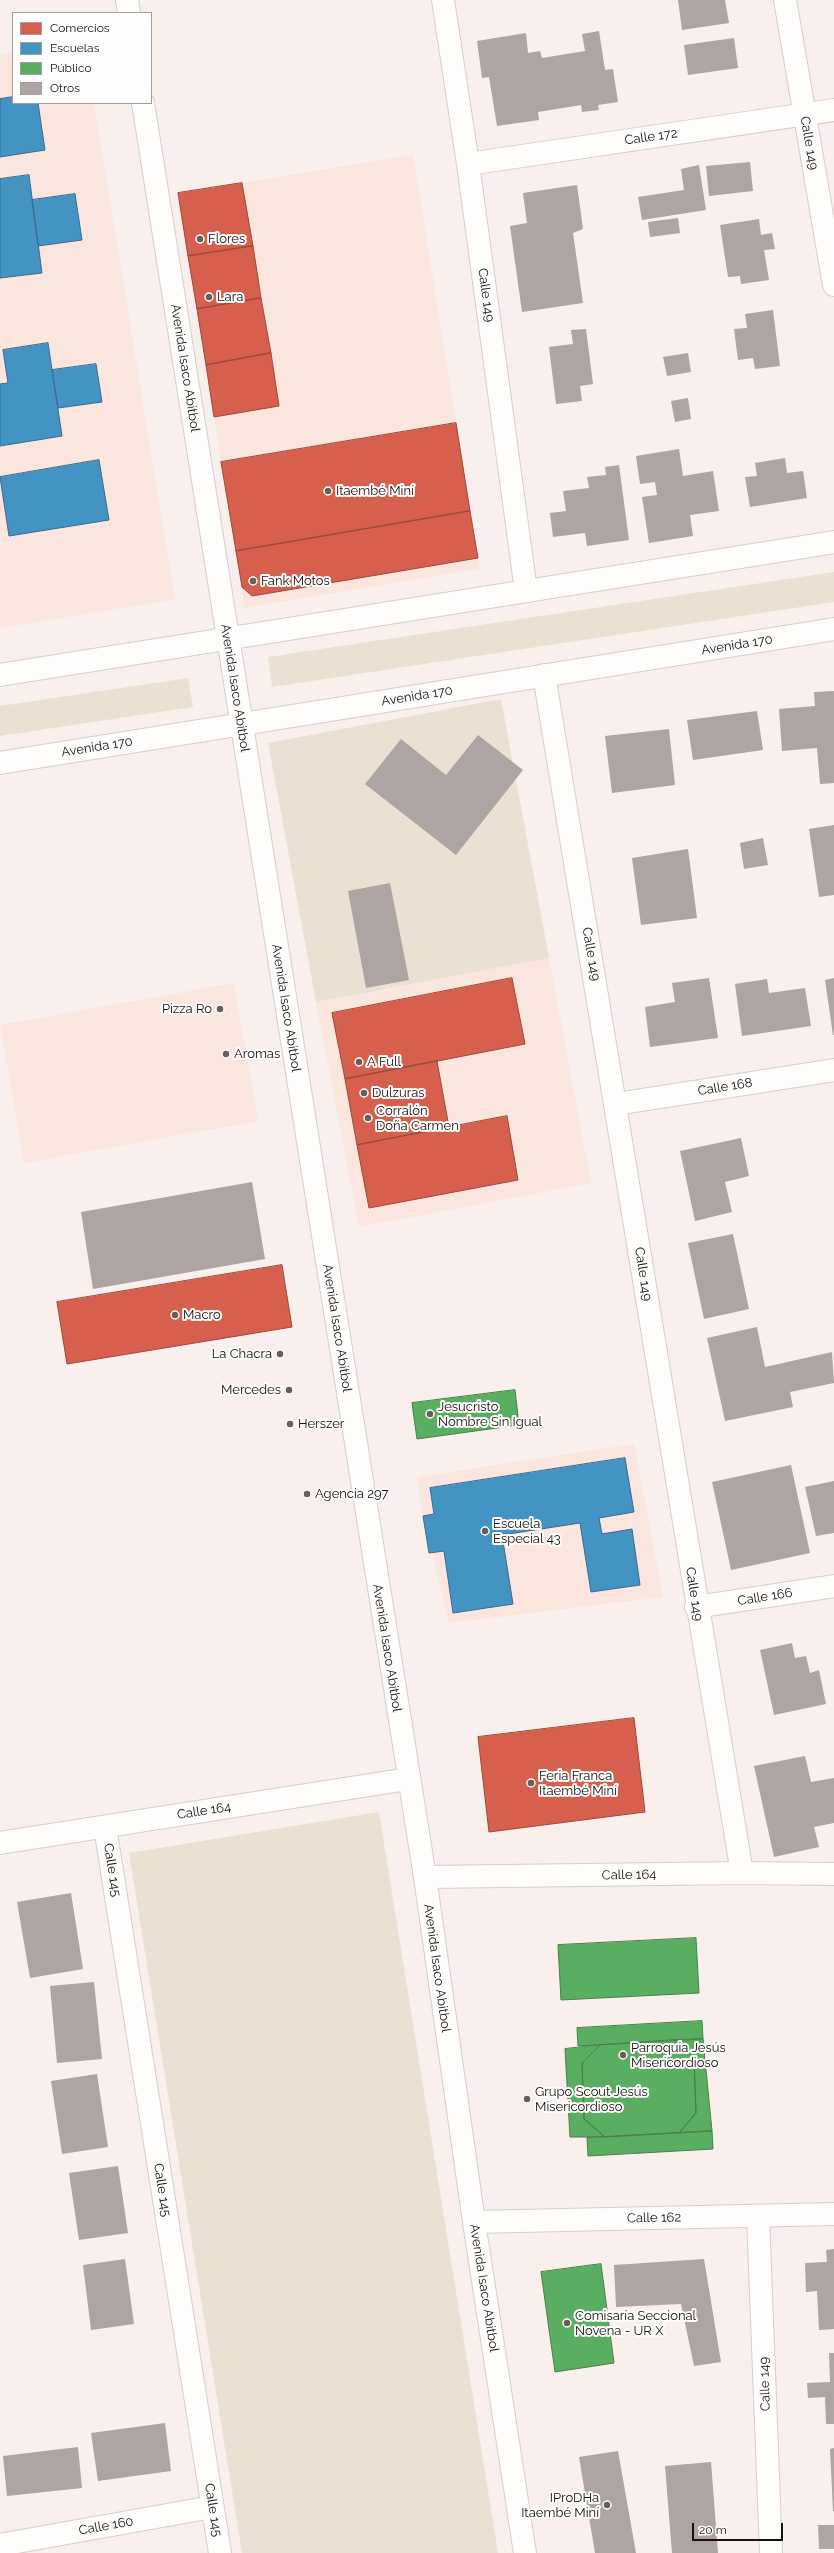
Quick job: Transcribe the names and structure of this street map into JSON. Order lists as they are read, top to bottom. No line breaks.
{"streets":{"street":["Calle 172","Calle 149","Avenida Isaco Abitbol","Avenida 170","Calle 168","Calle 166","Calle 164","Calle 145","Calle 162","Calle 160"]},"crossings":[["Calle 172","Calle 149"],["Calle 149","Avenida 170"],["Calle 149","Calle 168"],["Calle 149","Calle 166"],["Calle 149","Calle 164"],["Calle 149","Calle 162"],["Avenida Isaco Abitbol","Avenida 170"],["Avenida Isaco Abitbol","Calle 164"],["Avenida Isaco Abitbol","Calle 162"],["Calle 164","Calle 145"],["Calle 145","Calle 160"]],"places":["Flores","Lara","Itaembé Miní","Fank Motos","Pizza Ro","Aromas","A Full","Dulzuras","Corralón Doña Carmen","Macro","La Chacra","Mercedes","Jesucristo Nombre Sin Igual","Herszer","Agencia 297","Escuela Especial 43","Feria Franca Itaembé Miní","Parroquia Jesús Misericordioso","Grupo Scout Jesús Misericordioso","Comisaría Seccional Novena - UR X","IProDHa Itaembé Miní"],"legend":["Comercios","Escuelas","Público","Otros"],"scale_bar":"20 m"}
